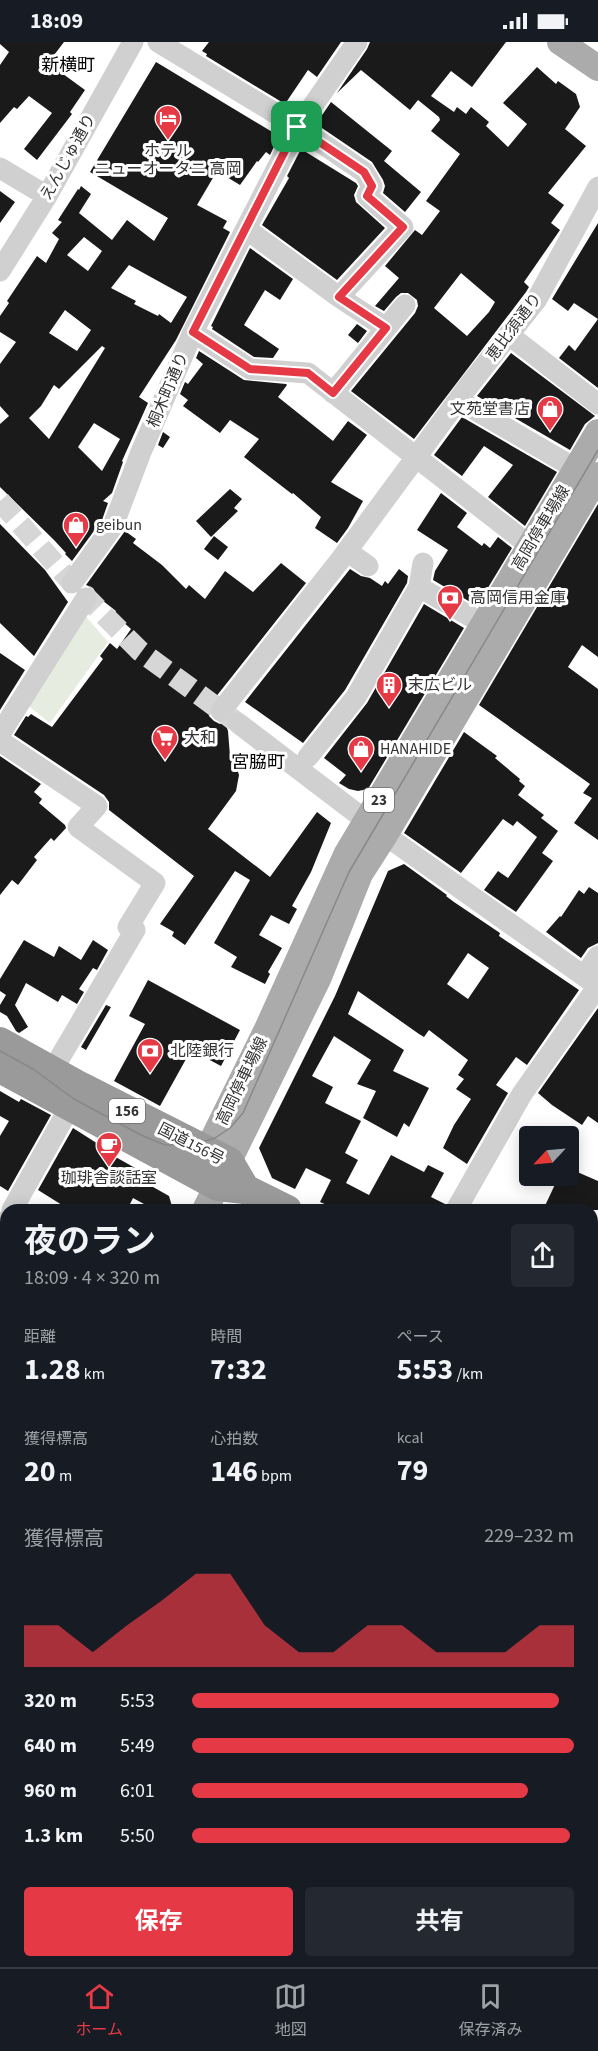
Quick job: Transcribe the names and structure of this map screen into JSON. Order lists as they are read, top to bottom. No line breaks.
{"streets":{"highway":["156","国道156号"],"main road":["高岡停車場線","23"],"street":["えんじゅ通り","恵比須通り","桐木町通り"]},"crossings":[["高岡停車場線","国道156号"]],"districts":["新横町","宮脇町"],"places":{"hotel":["ホテル ニューオータニ 高岡"],"shop":["文苑堂書店","geibun","HANAHIDE"],"bank":["高岡信用金庫","北陸銀行"],"building":["末広ビル"],"supermarket":["大和"],"cafe":["珈琲舎談話室"]},"north":"bottom left","page":{"status":"18:09","heading":["夜のラン","18:09 · 4 × 320 m"],"stats":[["距離","1.28 km"],["時間","7:32"],["ペース","5:53 /km"],["獲得標高","20 m"],["心拍数","146 bpm"],["kcal","79"]],"chart":["獲得標高","229–232 m"],"list":[{"name":"320 m","note":"5:53"},{"name":"640 m","note":"5:49"},{"name":"960 m","note":"6:01"},{"name":"1.3 km","note":"5:50"}],"buttons":["保存","共有"],"tabs":["ホーム","地図","保存済み"]}}
